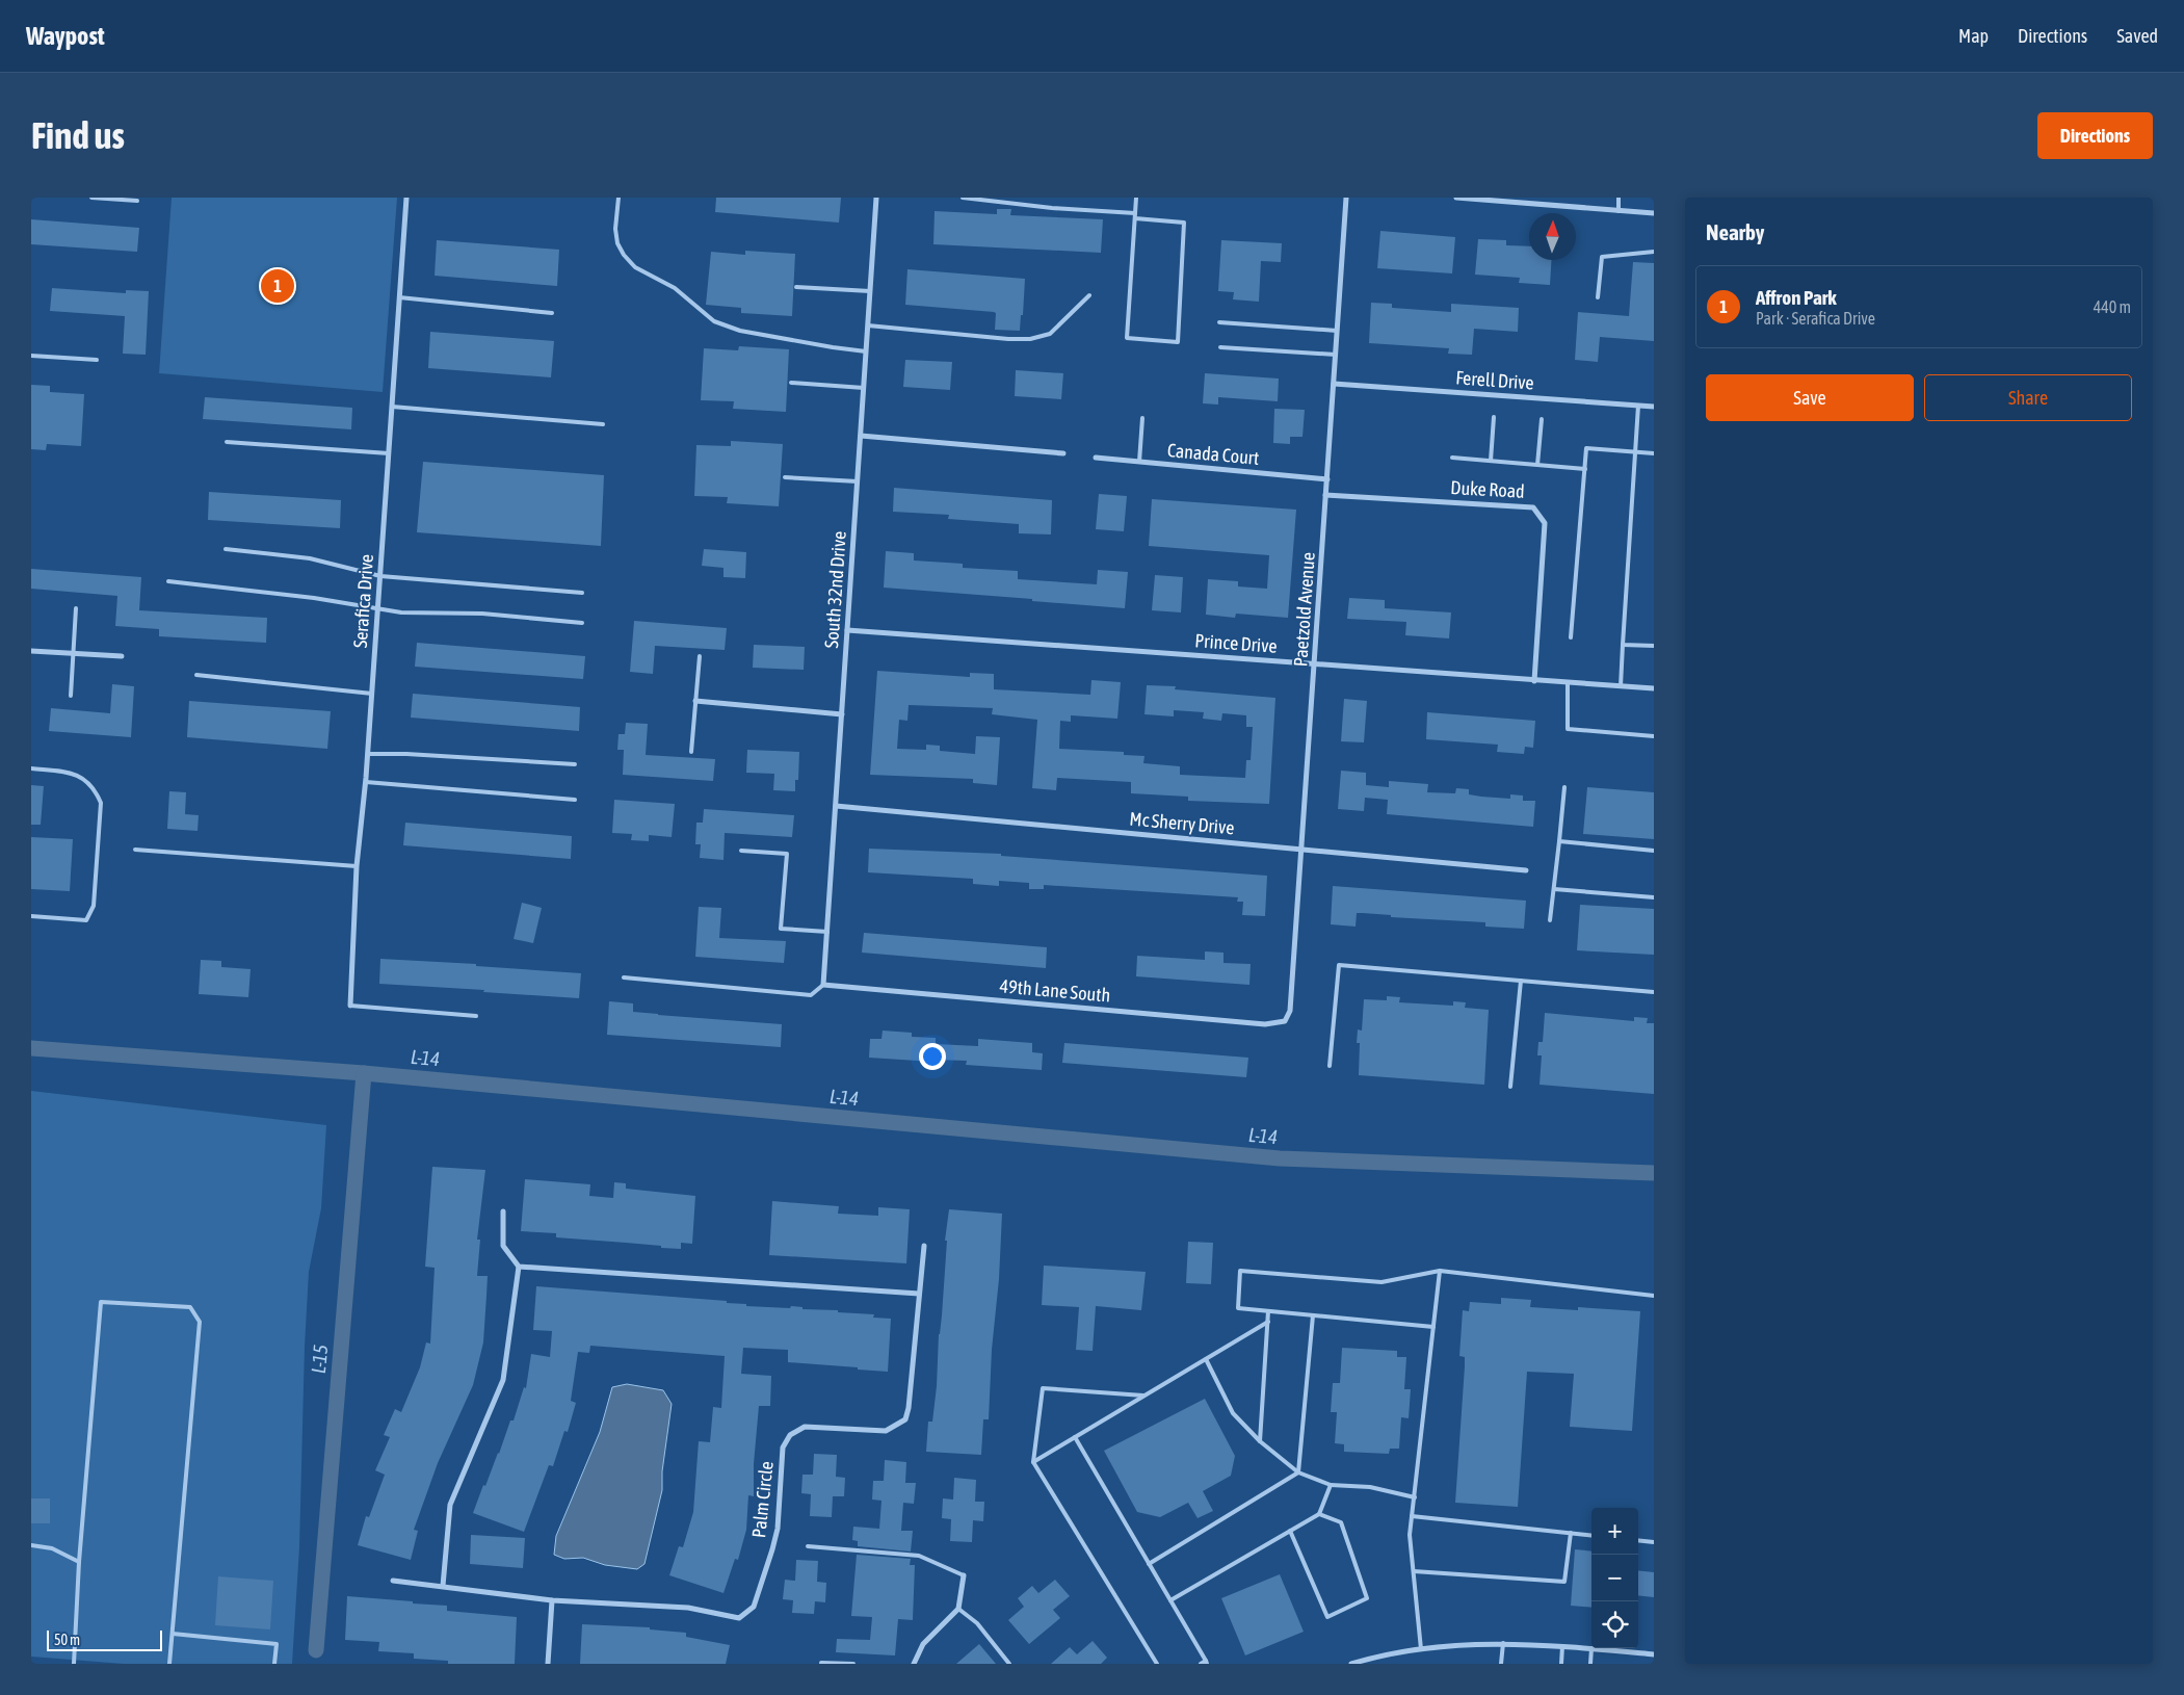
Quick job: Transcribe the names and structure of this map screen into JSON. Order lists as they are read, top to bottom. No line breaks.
{"streets":{"street":["Ferell Drive","Canada Court","Duke Road","South 32nd Drive","Serafica Drive","Paetzold Avenue","Prince Drive","Mc Sherry Drive","49th Lane South","Palm Circle"]},"crossings":[["Ferell Drive","Paetzold Avenue"],["Canada Court","Paetzold Avenue"],["Duke Road","Paetzold Avenue"],["Duke Road","Prince Drive"],["South 32nd Drive","Prince Drive"],["South 32nd Drive","Mc Sherry Drive"],["South 32nd Drive","49th Lane South"],["Paetzold Avenue","Prince Drive"],["Paetzold Avenue","Mc Sherry Drive"],["Paetzold Avenue","49th Lane South"]],"water":["L-14","L-15"],"scale_bar":"50 m","north":"top","page":{"header":"Waypost","nav":["Map","Directions","Saved"],"buttons":["Directions",["Save","Share"]],"title":"Find us","heading":"Nearby","list":[{"mark":"1","name":"Affron Park","note":"Park · Serafica Drive","value":"440 m"}],"pins":"1","map_buttons":["+","−"],"scale":"50 m"}}
